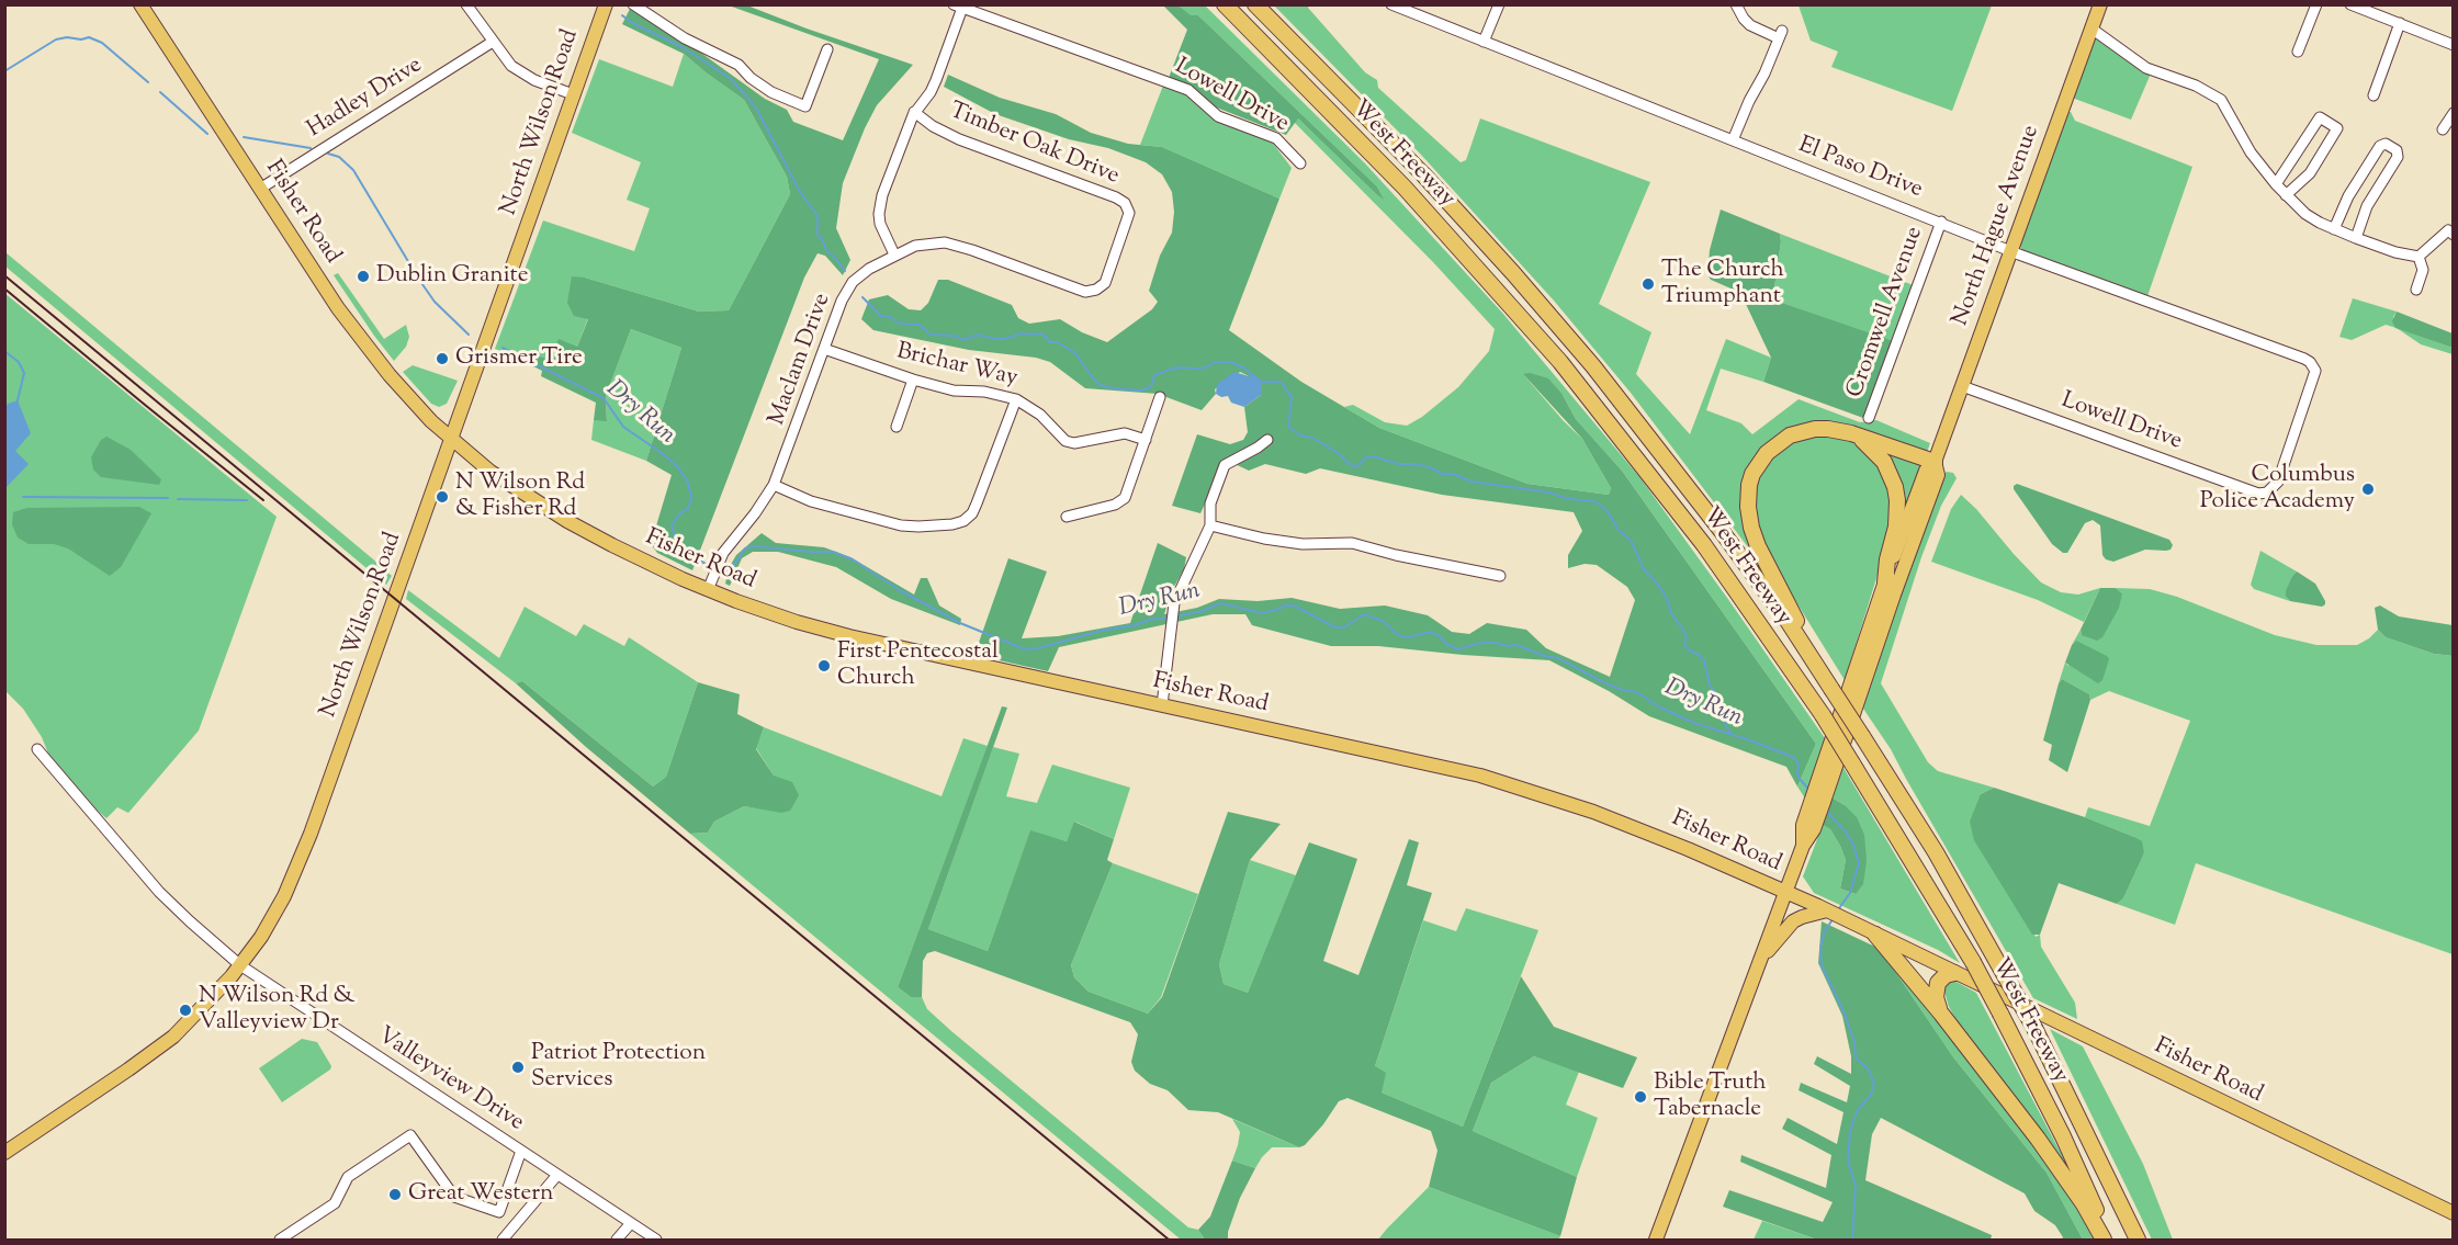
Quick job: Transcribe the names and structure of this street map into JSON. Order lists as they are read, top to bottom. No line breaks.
{"streets":{"highway":["West Freeway"],"main road":["North Wilson Road","Fisher Road","North Hague Avenue"],"street":["Lowell Drive","Hadley Drive","Timber Oak Drive","El Paso Drive","Cromwell Avenue","Maclam Drive","Brichar Way","Valleyview Drive"]},"crossings":[["Lowell Drive","El Paso Drive"],["Lowell Drive","North Hague Avenue"],["Hadley Drive","Fisher Road"],["North Wilson Road","Fisher Road"],["North Wilson Road","Valleyview Drive"],["Timber Oak Drive","Maclam Drive"],["El Paso Drive","North Hague Avenue"],["El Paso Drive","Cromwell Avenue"],["Fisher Road","North Hague Avenue"],["Fisher Road","Maclam Drive"],["Maclam Drive","Brichar Way"]],"water":["Dry Run"],"places":["Dublin Granite","The Church Triumphant","Grismer Tire","Columbus Police Academy","N Wilson Rd & Fisher Rd","First Pentecostal Church","N Wilson Rd & Valleyview Dr","Patriot Protection Services","Bible Truth Tabernacle","Great Western"]}
